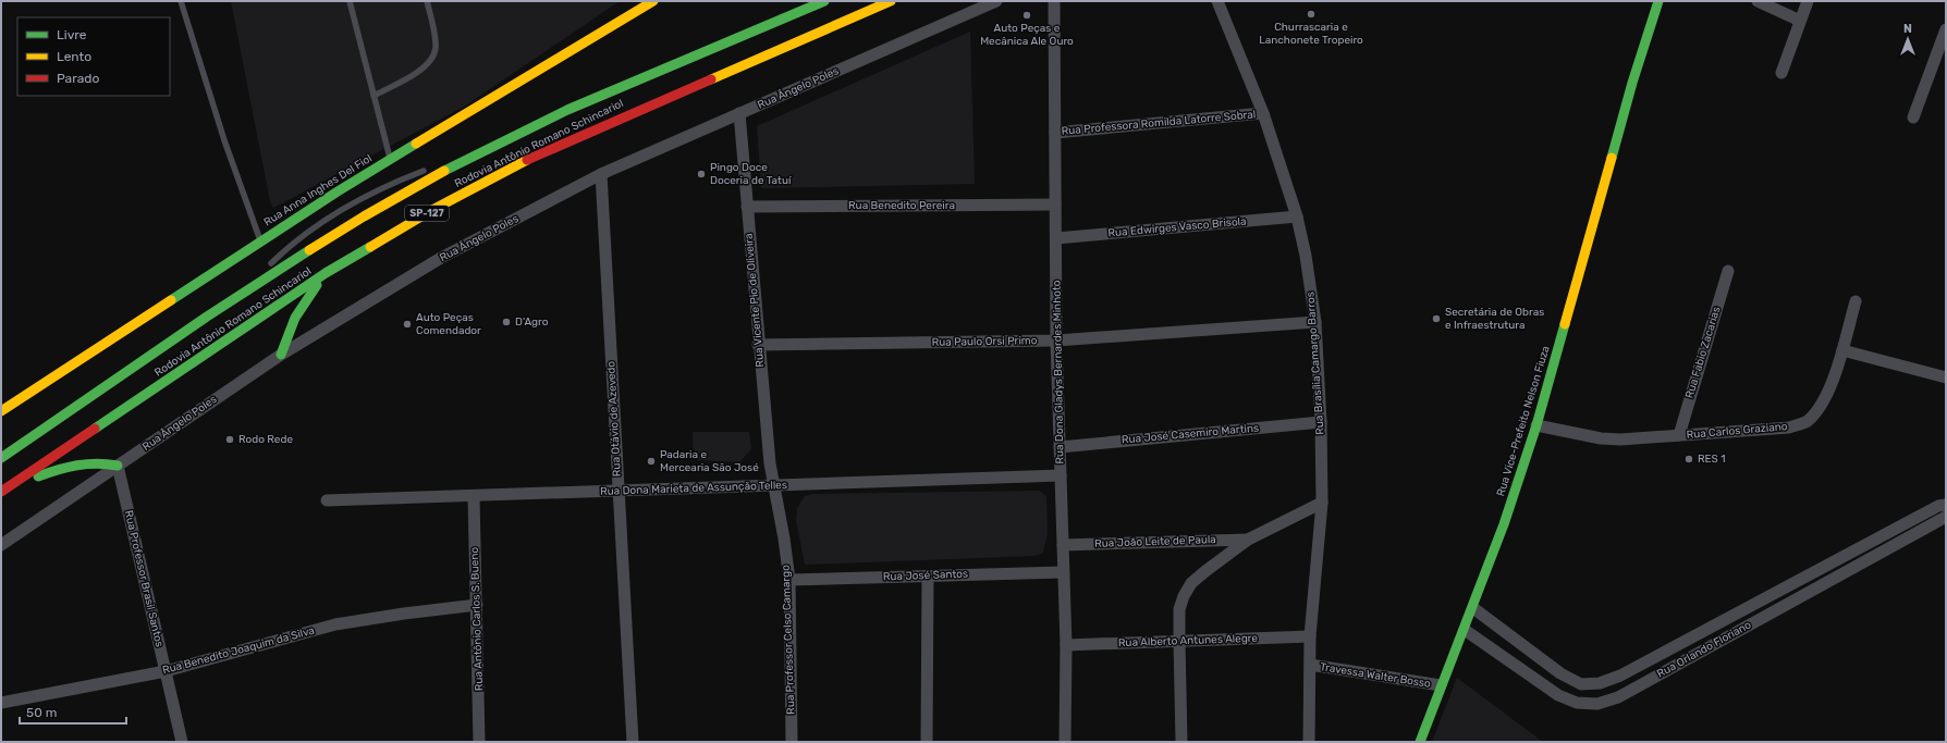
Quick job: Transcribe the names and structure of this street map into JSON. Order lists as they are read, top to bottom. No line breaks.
{"streets":{"main road":["Rodovia Antônio Romano Schincariol","Rua Anna Inghes Del Fiol","SP-127","Rua Vice-Prefeito Nelson Fiuza"],"street":["Rua Ângelo Poles","Rua Professora Romilda Latorre Sobral","Rua Benedito Pereira","Rua Edwirges Vasco Brisola","Rua Vicente Pio de Oliveira","Rua Paulo Orsi Primo","Rua Fabio Zacarias","Rua Brasília Camargo Barros","Rua Dona Gladys Bernardes Minhoto","Rua Otávio de Azevedo","Rua Carlos Graziano","Rua José Casemiro Martins","Rua Dona Marieta de Assunção Telles","Rua João Leite de Paula","Rua José Santos","Rua Professor Brasil Santos","Rua Antônio Carlos S. Bueno","Rua Professor Celso Camargo","Rua Alberto Antunes Alegre","Rua Orlando Floriano","Rua Benedito Joaquim da Silva","Travessa Walter Bosso"]},"crossings":[["Rua Ângelo Poles","Rua Vicente Pio de Oliveira"],["Rua Ângelo Poles","Rua Otávio de Azevedo"],["Rua Ângelo Poles","Rua Professor Brasil Santos"],["Rua Professora Romilda Latorre Sobral","Rua Brasília Camargo Barros"],["Rua Professora Romilda Latorre Sobral","Rua Dona Gladys Bernardes Minhoto"],["Rua Benedito Pereira","Rua Vicente Pio de Oliveira"],["Rua Benedito Pereira","Rua Dona Gladys Bernardes Minhoto"],["Rua Edwirges Vasco Brisola","Rua Brasília Camargo Barros"],["Rua Edwirges Vasco Brisola","Rua Dona Gladys Bernardes Minhoto"],["Rua Vicente Pio de Oliveira","Rua Paulo Orsi Primo"],["Rua Vicente Pio de Oliveira","Rua Dona Marieta de Assunção Telles"],["Rua Vicente Pio de Oliveira","Rua Professor Celso Camargo"],["Rua Paulo Orsi Primo","Rua Brasília Camargo Barros"],["Rua Paulo Orsi Primo","Rua Dona Gladys Bernardes Minhoto"],["Rua Fabio Zacarias","Rua Carlos Graziano"],["Rua Brasília Camargo Barros","Rua José Casemiro Martins"],["Rua Brasília Camargo Barros","Rua João Leite de Paula"],["Rua Brasília Camargo Barros","Rua Alberto Antunes Alegre"],["Rua Brasília Camargo Barros","Travessa Walter Bosso"],["Rua Dona Gladys Bernardes Minhoto","Rua José Casemiro Martins"],["Rua Dona Gladys Bernardes Minhoto","Rua Dona Marieta de Assunção Telles"],["Rua Dona Gladys Bernardes Minhoto","Rua João Leite de Paula"],["Rua Dona Gladys Bernardes Minhoto","Rua José Santos"],["Rua Dona Gladys Bernardes Minhoto","Rua Alberto Antunes Alegre"],["Rua Otávio de Azevedo","Rua Dona Marieta de Assunção Telles"],["Rua Vice-Prefeito Nelson Fiuza","Rua Carlos Graziano"],["Rua Vice-Prefeito Nelson Fiuza","Rua Orlando Floriano"],["Rua Vice-Prefeito Nelson Fiuza","Travessa Walter Bosso"],["Rua Dona Marieta de Assunção Telles","Rua Antônio Carlos S. Bueno"],["Rua Dona Marieta de Assunção Telles","Rua Professor Celso Camargo"],["Rua João Leite de Paula","Rua Alberto Antunes Alegre"],["Rua José Santos","Rua Professor Celso Camargo"],["Rua Professor Brasil Santos","Rua Benedito Joaquim da Silva"],["Rua Antônio Carlos S. Bueno","Rua Benedito Joaquim da Silva"]],"places":["Churrascaria e Lanchonete Tropeiro","Auto Peças e Mecânica Ale Ouro","Pingo Doce Doceria de Tatuí","Secretária de Obras e Infraestrutura","D'Agro","Auto Peças Comendador","Rodo Rede","RES 1","Padaria e Mercearia São José"],"legend":["Livre","Lento","Parado"],"scale_bar":"50 m","north":"top"}
